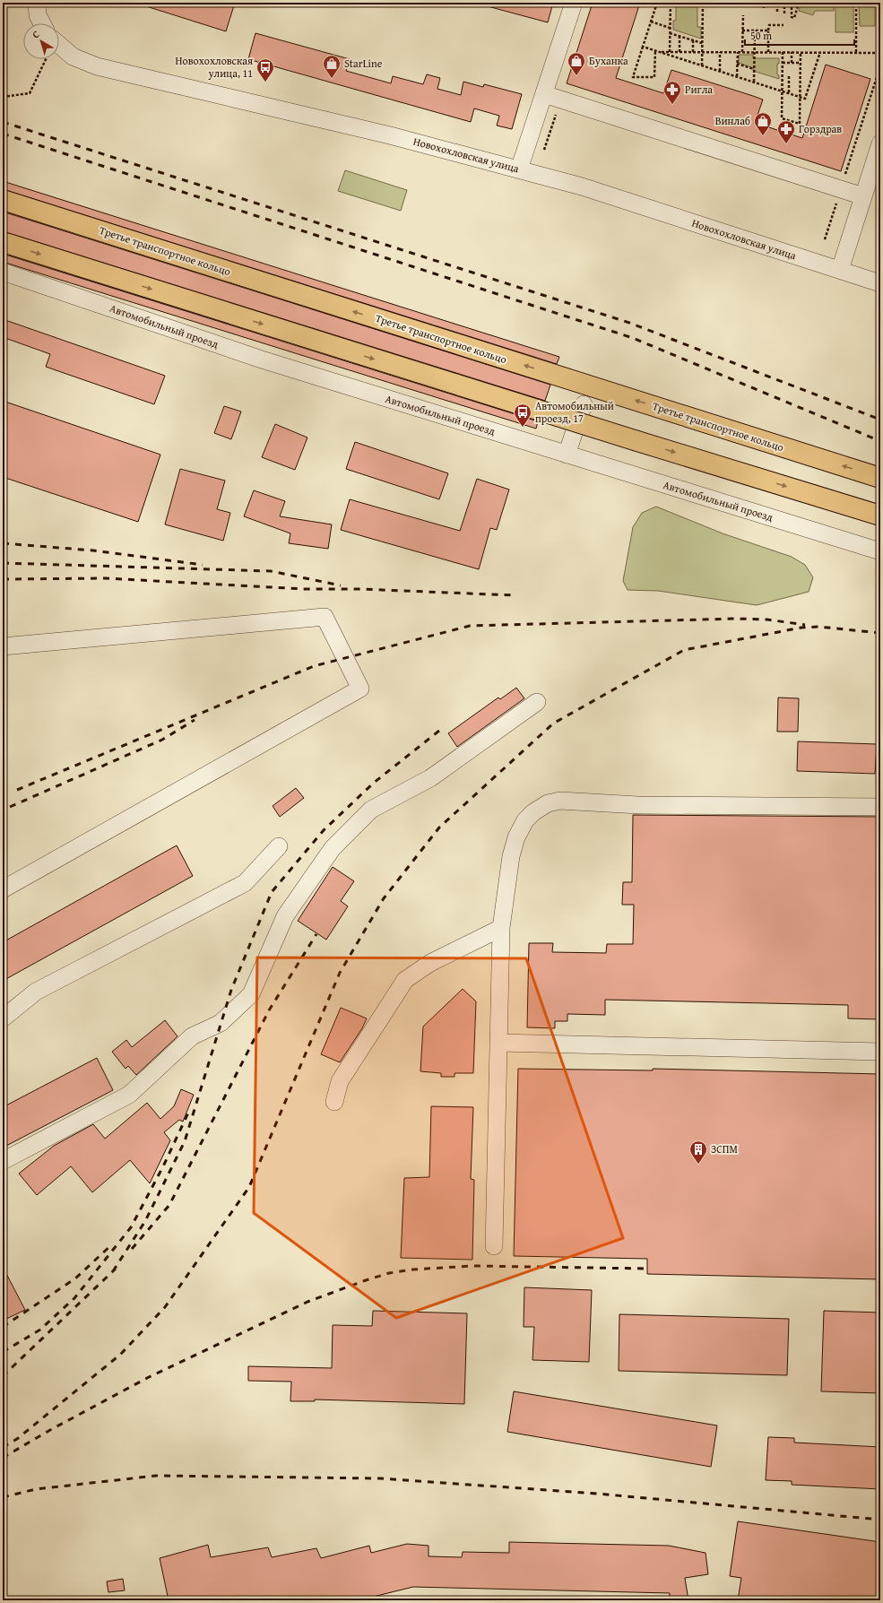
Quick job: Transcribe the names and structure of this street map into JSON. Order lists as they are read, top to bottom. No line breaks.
{"streets":{"main road":["Третье транспортное кольцо"],"street":["Новохохловская улица","Автомобильный проезд"]},"places":{"shop":["Буханка","StarLine","Винлаб"],"bus stop":["Новохохловская улица, 11","Автомобильный проезд, 17"],"pharmacy":["Ригла","Горздрав"],"building":["ЗСПМ"]},"scale_bar":"50 m","north":"top left"}
